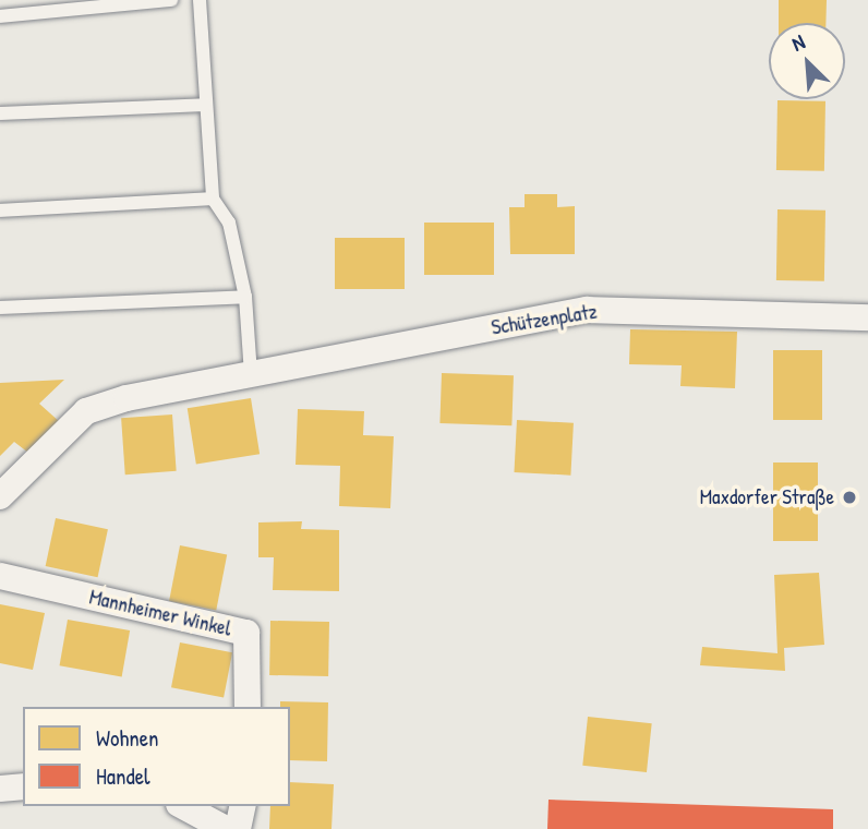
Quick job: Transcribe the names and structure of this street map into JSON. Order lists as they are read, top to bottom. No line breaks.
{"streets":{"street":["Schützenplatz","Mannheimer Winkel"]},"places":["Maxdorfer Straße"],"legend":["Wohnen","Handel"],"north":"top left"}
